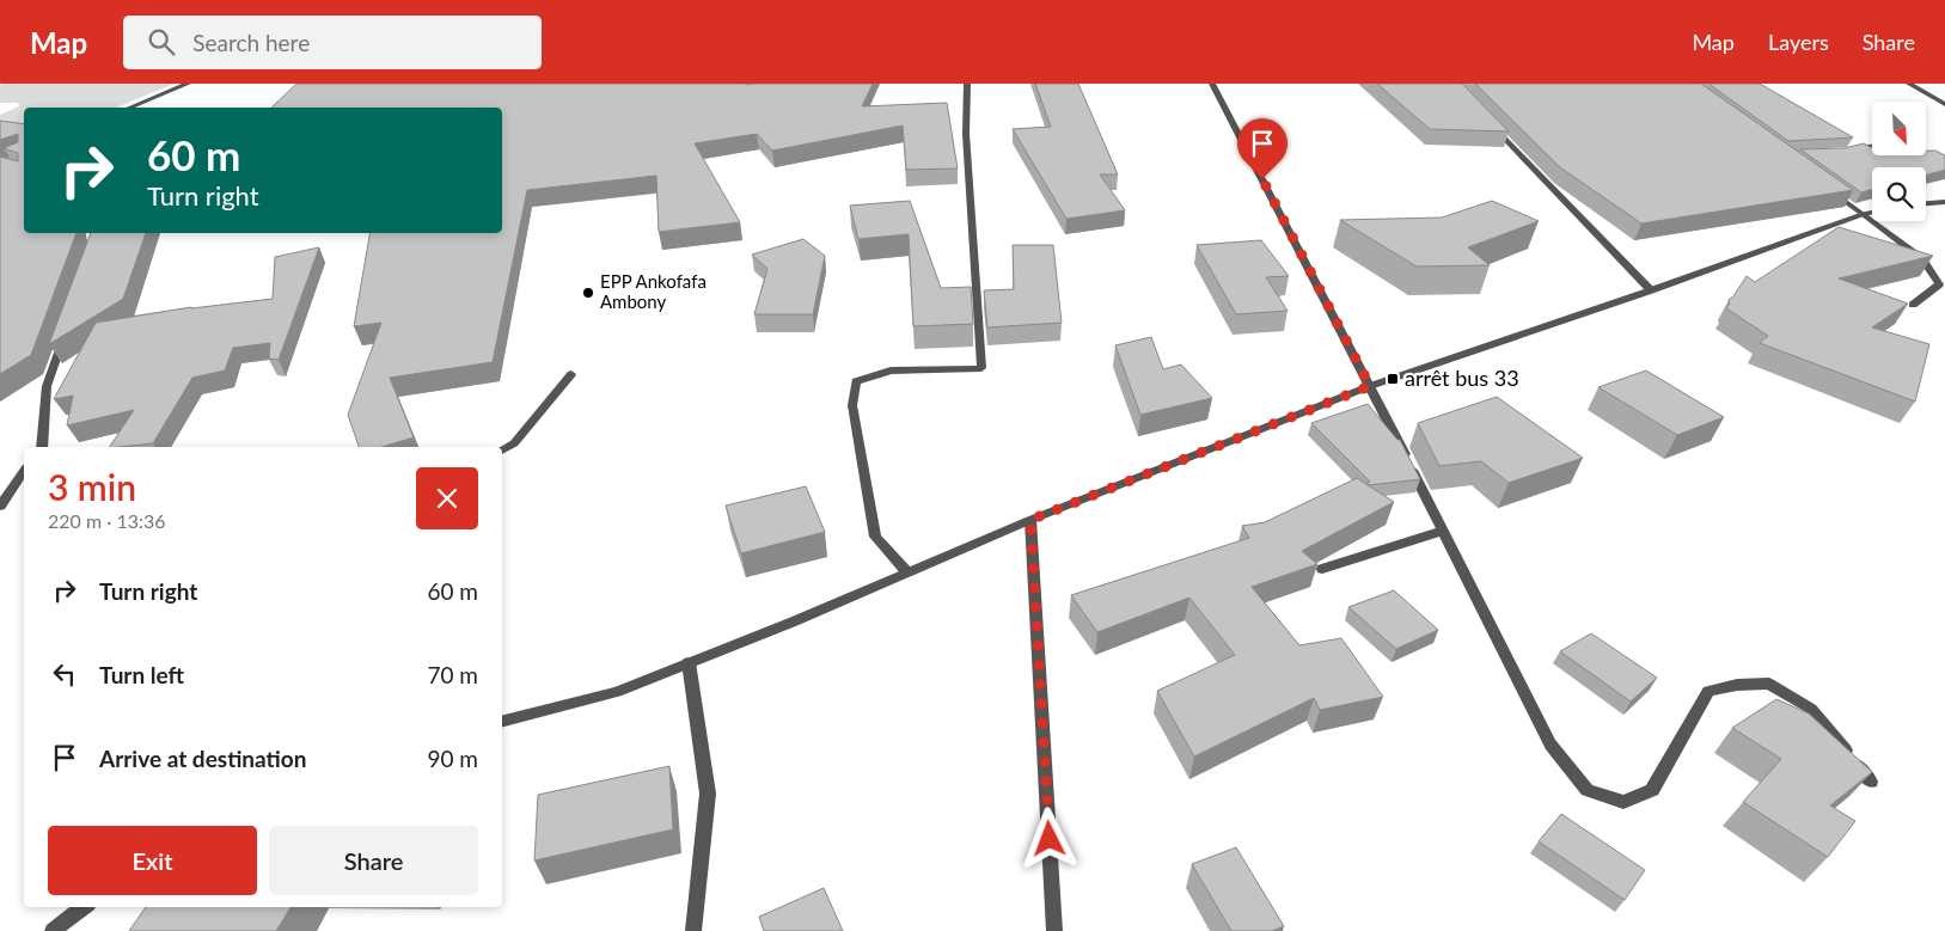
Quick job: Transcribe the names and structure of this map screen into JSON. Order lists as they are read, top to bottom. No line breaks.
{"places":{"other":["EPP Ankofafa Ambony"],"transit":["arrêt bus 33"]},"north":"bottom right","page":{"header":"Map","search":"Search here","nav":["Map","Layers","Share"],"turn":["60 m","Turn right"],"heading":["3 min","220 m · 13:36"],"list":[{"name":"Turn right","value":"60 m"},{"name":"Turn left","value":"70 m"},{"name":"Arrive at destination","value":"90 m"}],"buttons":["Exit","Share"]}}
